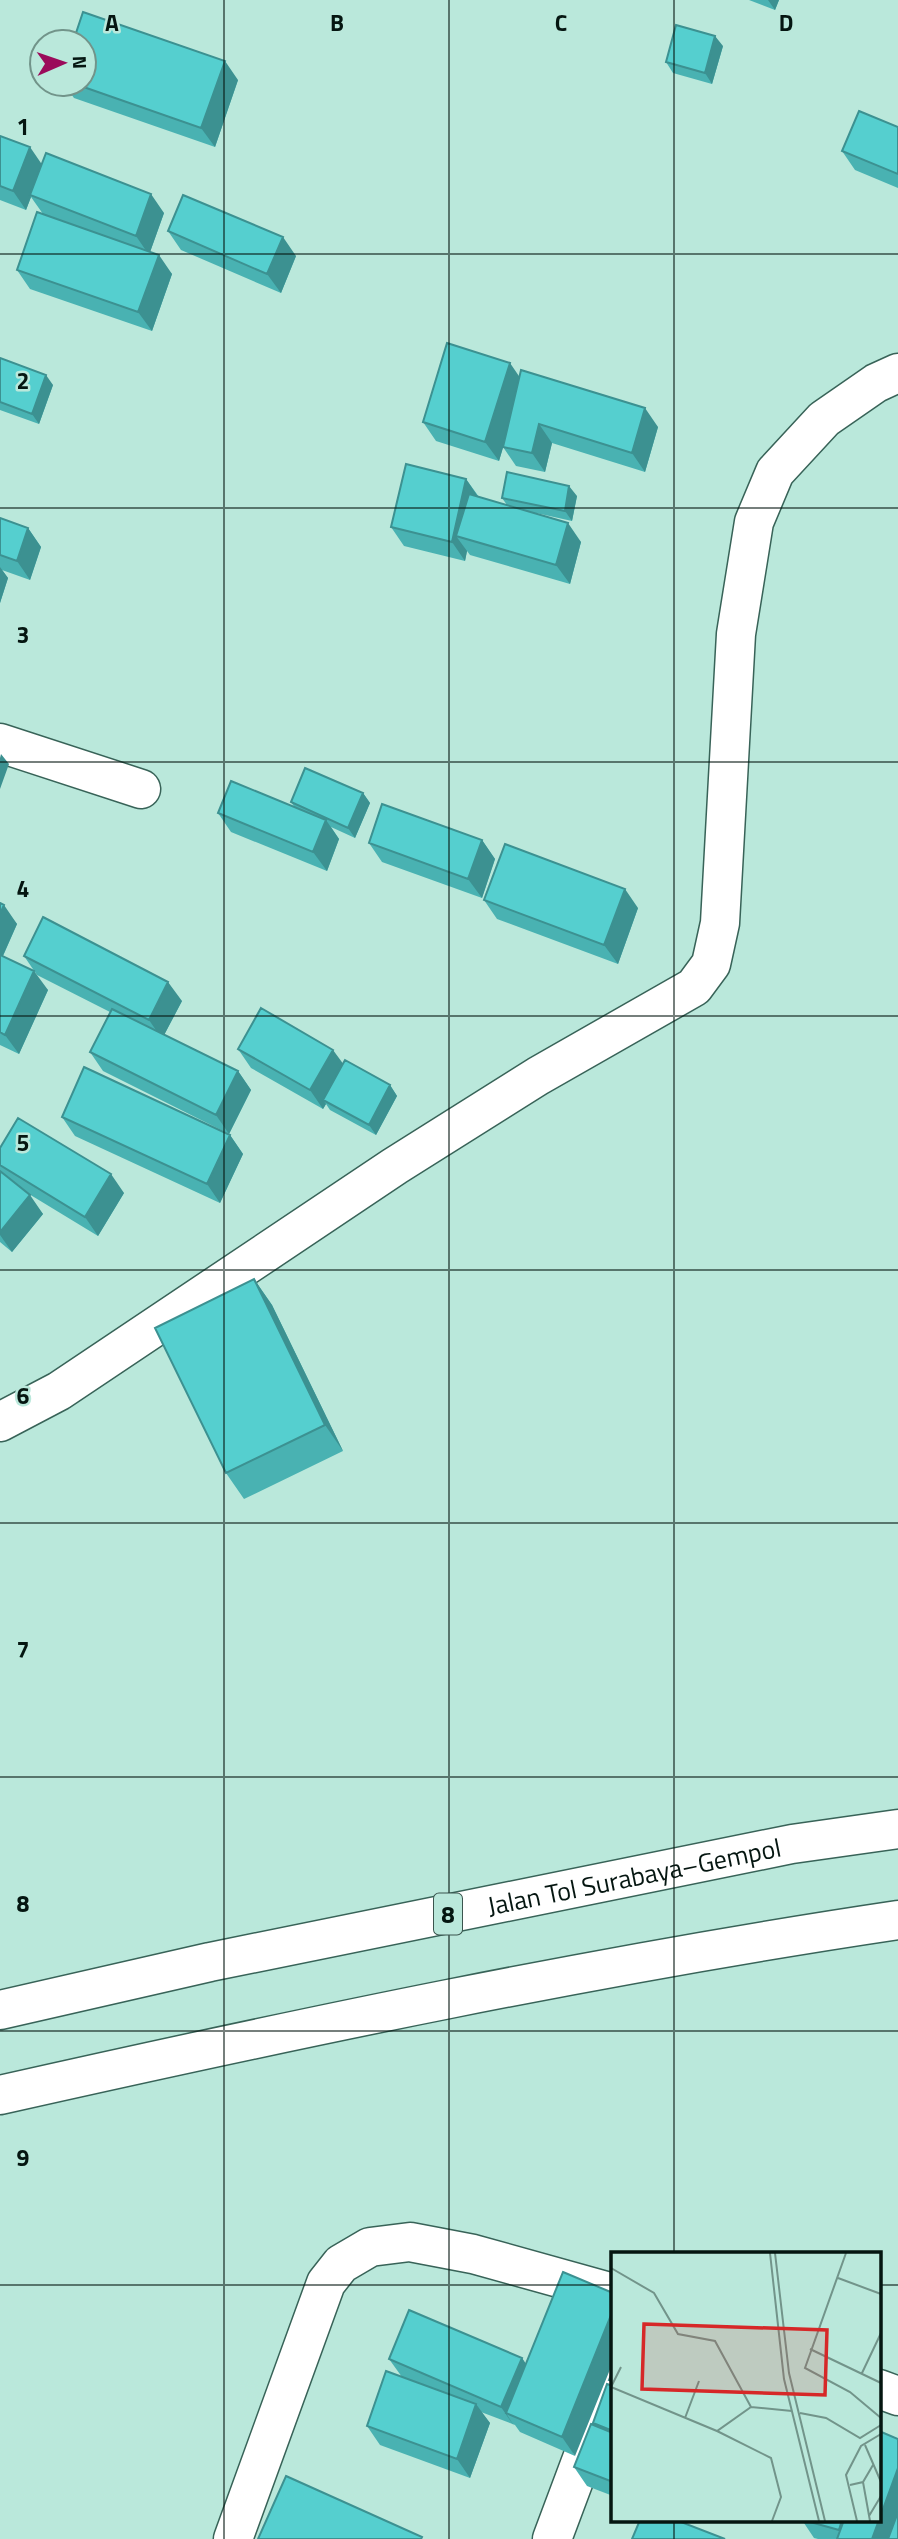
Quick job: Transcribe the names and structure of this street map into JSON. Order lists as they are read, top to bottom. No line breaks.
{"streets":{"main road":["Jalan Tol Surabaya–Gempol","8"]},"north":"right","grid":{"columns":["A","B","C","D"],"rows":["1","2","3","4","5","6","7","8","9"]}}
